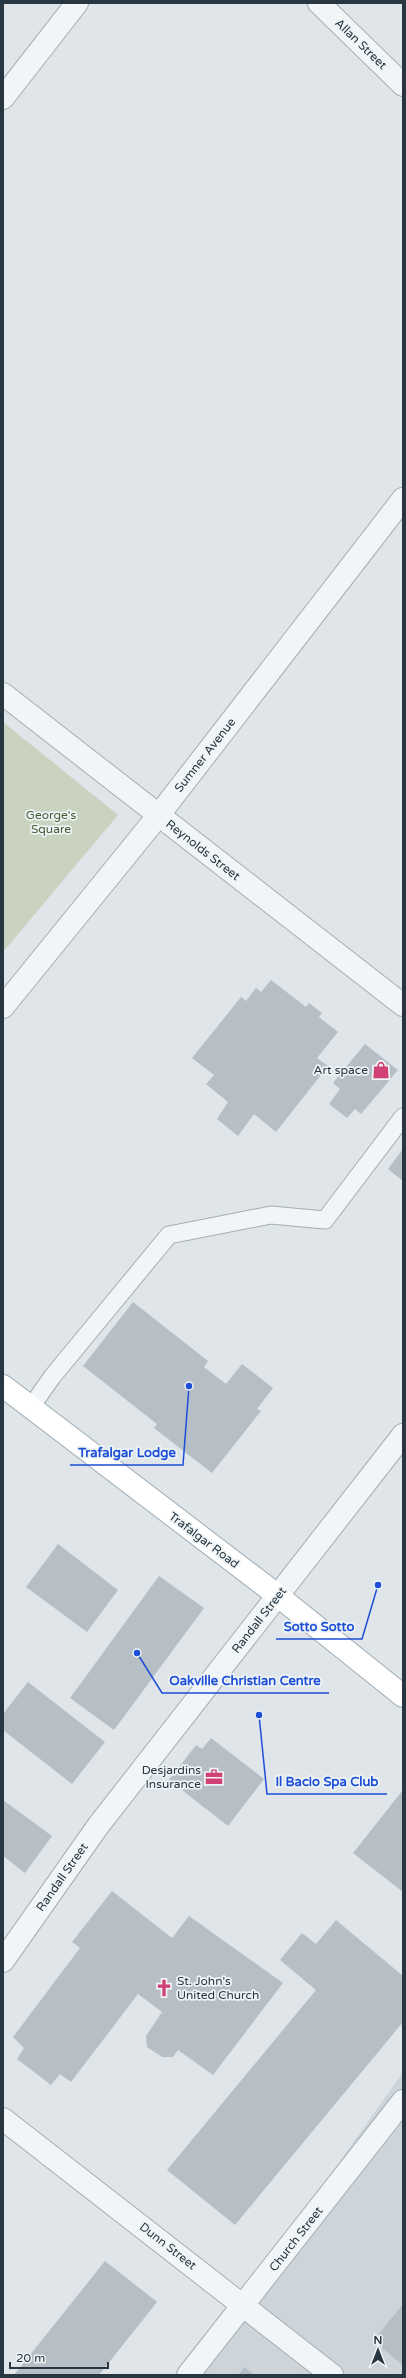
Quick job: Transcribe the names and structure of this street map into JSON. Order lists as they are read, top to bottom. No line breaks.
{"streets":{"main road":["Trafalgar Road"],"street":["Allan Street","Sumner Avenue","Reynolds Street","Randall Street","Church Street","Dunn Street"]},"crossings":[["Sumner Avenue","Reynolds Street"],["Trafalgar Road","Randall Street"],["Church Street","Dunn Street"]],"parks":["George's Square"],"places":{"shop":["Art space"],"other":["Trafalgar Lodge","Sotto Sotto","Oakville Christian Centre","Il Bacio Spa Club"],"office":["Desjardins Insurance"],"church":["St. John's United Church"]},"scale_bar":"20 m","north":"top"}
